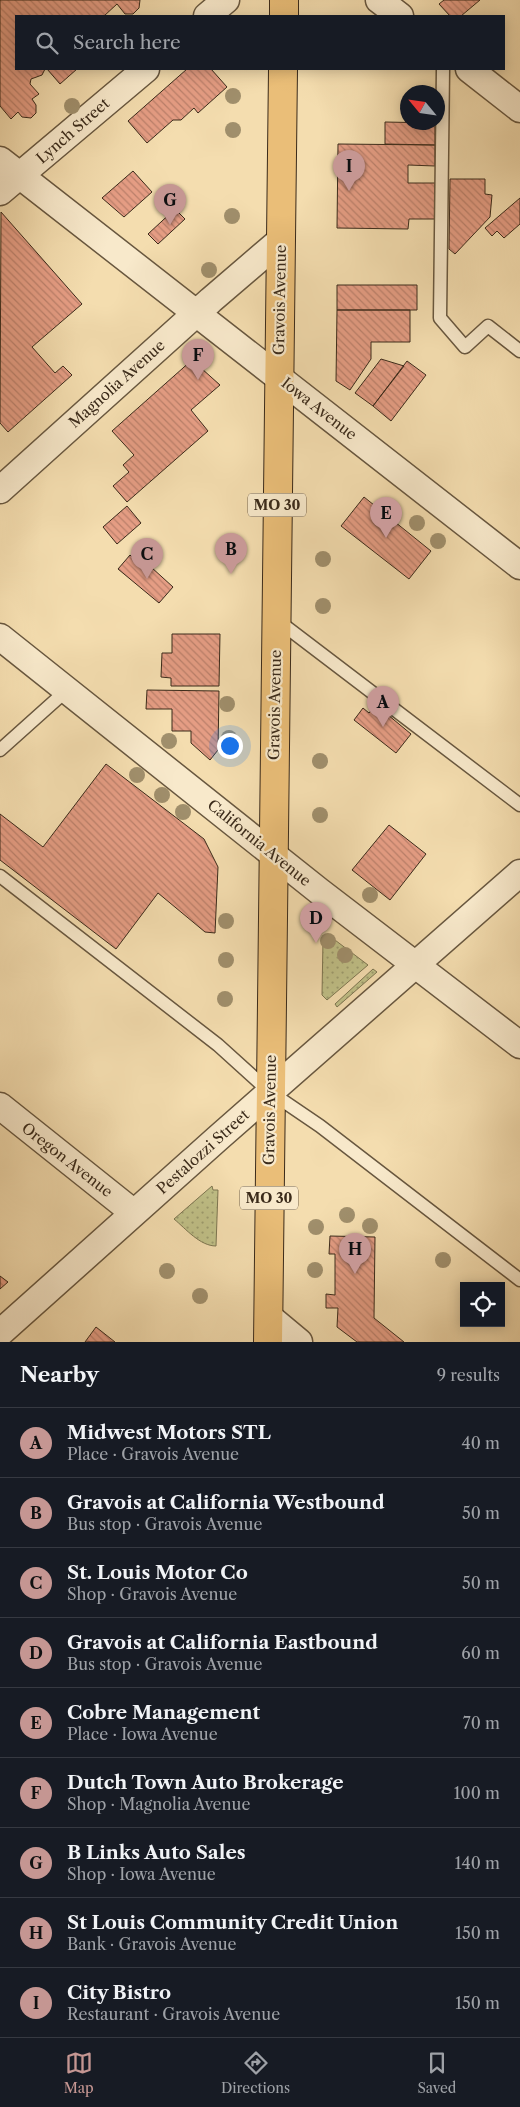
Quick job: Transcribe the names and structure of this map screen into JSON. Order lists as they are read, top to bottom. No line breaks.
{"streets":{"main road":["Gravois Avenue","MO 30"],"street":["Lynch Street","Magnolia Avenue","Iowa Avenue","California Avenue","Pestalozzi Street","Oregon Avenue"]},"crossings":[["Lynch Street","Iowa Avenue"],["Gravois Avenue","Magnolia Avenue"],["Gravois Avenue","Iowa Avenue"],["Gravois Avenue","California Avenue"],["Gravois Avenue","Pestalozzi Street"],["Magnolia Avenue","Iowa Avenue"],["California Avenue","Pestalozzi Street"],["Pestalozzi Street","Oregon Avenue"]],"north":"top left","page":{"search":"Search here","pins":["I","G","F","E","B","C","A","D","H"],"heading":["Nearby","9 results"],"list":[{"mark":"A","name":"Midwest Motors STL","note":"Place · Gravois Avenue","value":"40 m"},{"mark":"B","name":"Gravois at California Westbound","note":"Bus stop · Gravois Avenue","value":"50 m"},{"mark":"C","name":"St. Louis Motor Co","note":"Shop · Gravois Avenue","value":"50 m"},{"mark":"D","name":"Gravois at California Eastbound","note":"Bus stop · Gravois Avenue","value":"60 m"},{"mark":"E","name":"Cobre Management","note":"Place · Iowa Avenue","value":"70 m"},{"mark":"F","name":"Dutch Town Auto Brokerage","note":"Shop · Magnolia Avenue","value":"100 m"},{"mark":"G","name":"B Links Auto Sales","note":"Shop · Iowa Avenue","value":"140 m"},{"mark":"H","name":"St Louis Community Credit Union","note":"Bank · Gravois Avenue","value":"150 m"},{"mark":"I","name":"City Bistro","note":"Restaurant · Gravois Avenue","value":"150 m"}],"nav":["Map","Directions","Saved"]}}
